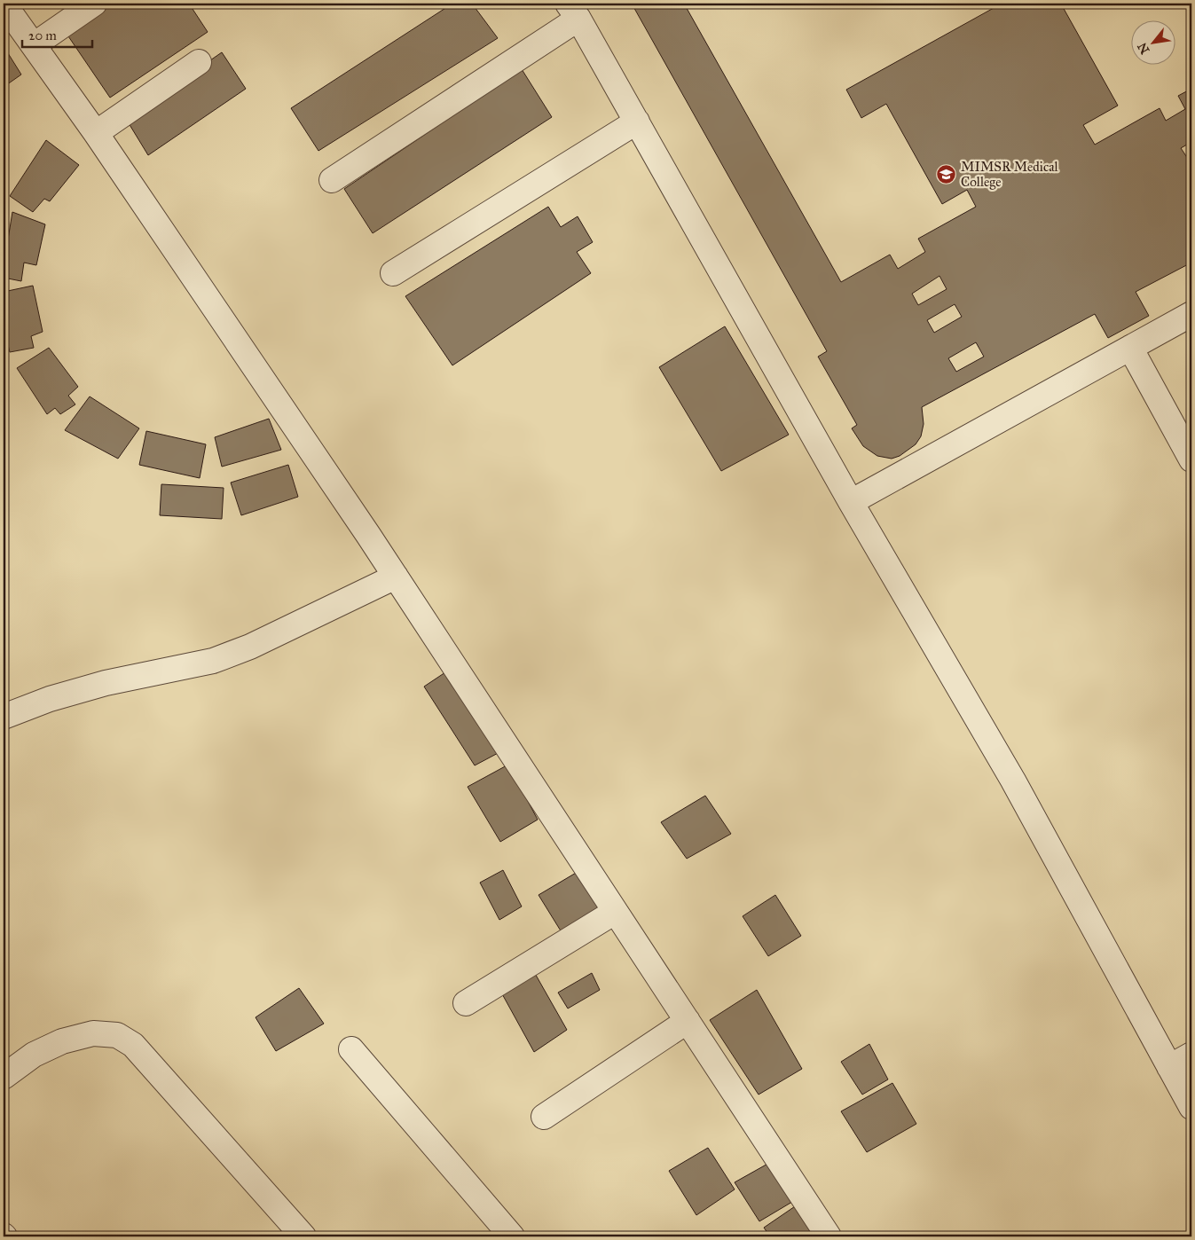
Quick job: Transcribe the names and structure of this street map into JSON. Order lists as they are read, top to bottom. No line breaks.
{"places":{"school or university":["MIMSR Medical College"]},"scale_bar":"20 m","north":"bottom left"}
